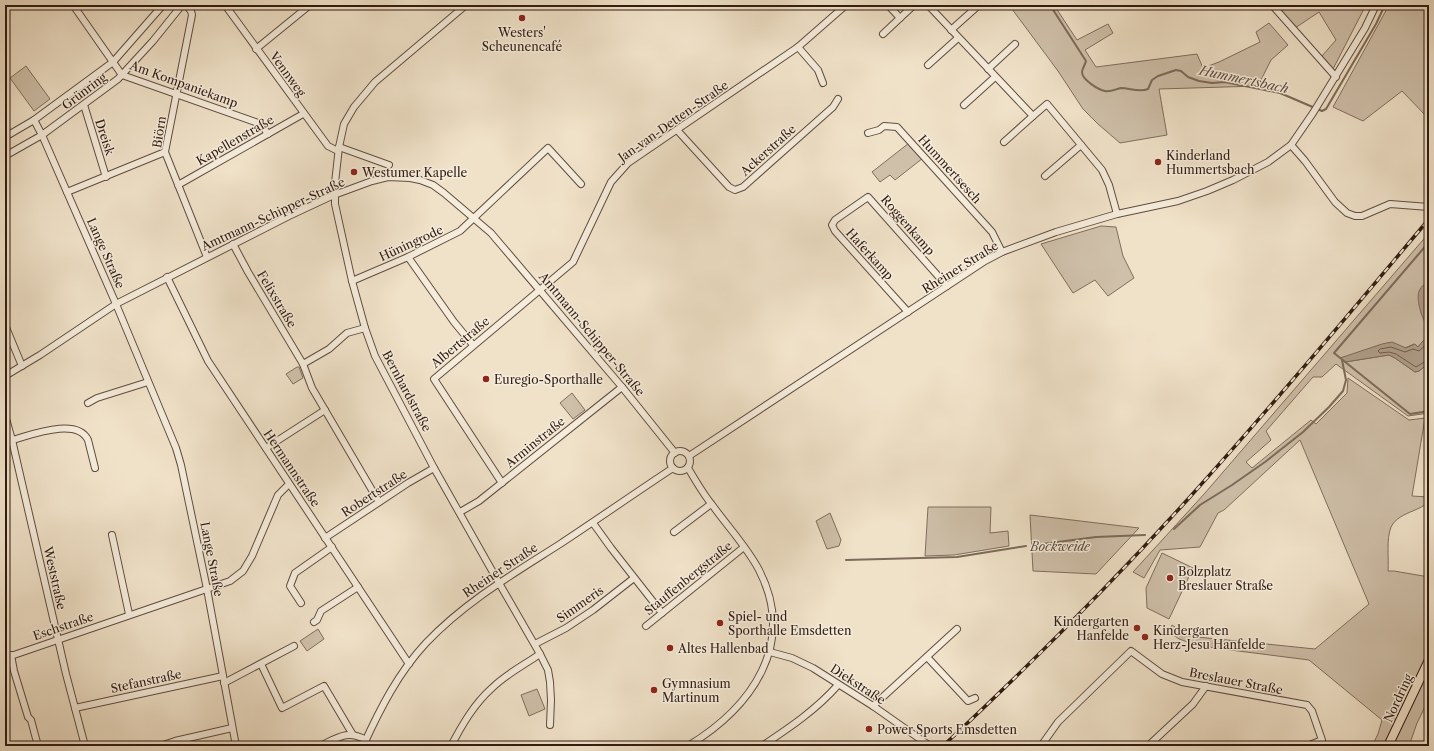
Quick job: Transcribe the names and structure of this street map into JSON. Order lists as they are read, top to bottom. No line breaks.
{"streets":{"main road":["Nordring"],"street":["Vennweg","Am Kompaniekamp","Grünring","Jan-van-Detten-Straße","Biörn","Dreisk","Kapellenstraße","Ackerstraße","Hummertsesch","Amtmann-Schipper-Straße","Roggenkamp","Hüningrode","Lange Straße","Haferkamp","Rheiner Straße","Felixstraße","Albertstraße","Bernhardstraße","Arminstraße","Hermannstraße","Robertstraße","Weststraße","Stauffenbergstraße","Simmeris","Eschstraße","Stefanstraße","Breslauer Straße","Diekstraße"]},"crossings":[["Vennweg","Kapellenstraße"],["Vennweg","Bernhardstraße"],["Am Kompaniekamp","Grünring"],["Am Kompaniekamp","Biörn"],["Am Kompaniekamp","Kapellenstraße"],["Grünring","Dreisk"],["Grünring","Lange Straße"],["Jan-van-Detten-Straße","Ackerstraße"],["Jan-van-Detten-Straße","Amtmann-Schipper-Straße"],["Jan-van-Detten-Straße","Albertstraße"],["Biörn","Kapellenstraße"],["Biörn","Amtmann-Schipper-Straße"],["Hummertsesch","Rheiner Straße"],["Amtmann-Schipper-Straße","Hüningrode"],["Amtmann-Schipper-Straße","Lange Straße"],["Amtmann-Schipper-Straße","Rheiner Straße"],["Amtmann-Schipper-Straße","Felixstraße"],["Amtmann-Schipper-Straße","Albertstraße"],["Amtmann-Schipper-Straße","Bernhardstraße"],["Amtmann-Schipper-Straße","Arminstraße"],["Amtmann-Schipper-Straße","Hermannstraße"],["Roggenkamp","Haferkamp"],["Roggenkamp","Rheiner Straße"],["Hüningrode","Bernhardstraße"],["Lange Straße","Eschstraße"],["Lange Straße","Stefanstraße"],["Haferkamp","Rheiner Straße"],["Rheiner Straße","Bernhardstraße"],["Rheiner Straße","Hermannstraße"],["Felixstraße","Robertstraße"],["Albertstraße","Arminstraße"],["Bernhardstraße","Arminstraße"],["Bernhardstraße","Robertstraße"],["Bernhardstraße","Simmeris"],["Hermannstraße","Robertstraße"],["Hermannstraße","Eschstraße"],["Weststraße","Eschstraße"],["Weststraße","Stefanstraße"]],"water":["Hummertsbach"],"parks":["Bockweide"],"places":["Westers' Scheunencafé","Kinderland Hummertsbach","Westumer Kapelle","Euregio-Sporthalle","Bolzplatz Breslauer Straße","Spiel- und Sporthalle Emsdetten","Kindergarten Hanfelde","Kindergarten Herz-Jesu Hanfelde","Altes Hallenbad","Gymnasium Martinum","Power Sports Emsdetten"]}
